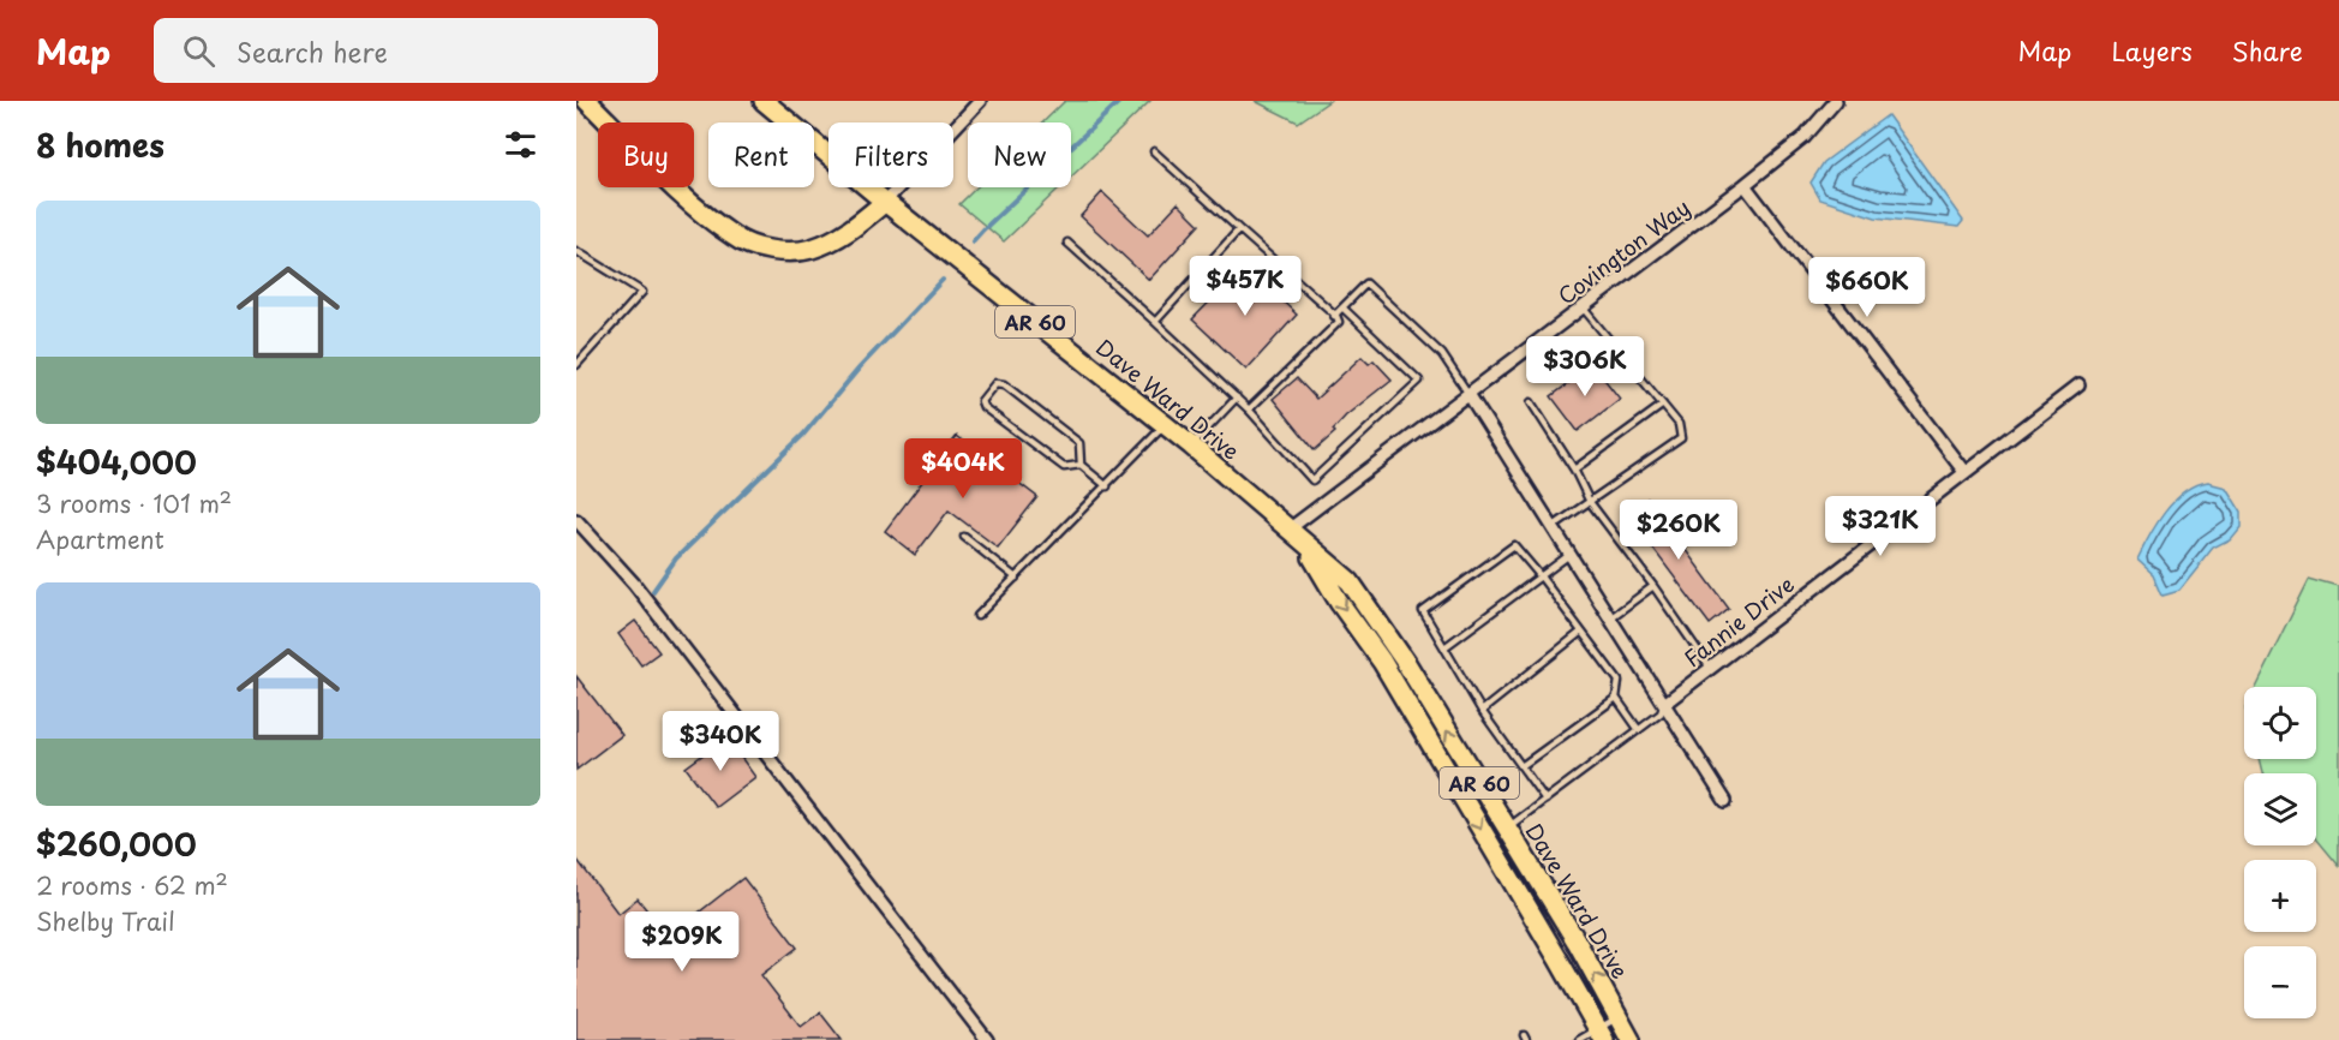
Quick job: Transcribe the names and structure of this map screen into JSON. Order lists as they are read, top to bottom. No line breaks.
{"streets":{"main road":["AR 60","Dave Ward Drive"],"street":["Covington Way","Fannie Drive"]},"crossings":[["Covington Way","Dave Ward Drive"]],"page":{"header":"Map","search":"Search here","nav":["Map","Layers","Share"],"heading":"8 homes","chip":["Buy","Rent","Filters","New"],"list":[{"name":"$404,000","note":"3 rooms · 101 m² · Apartment"},{"name":"$260,000","note":"2 rooms · 62 m² · Shelby Trail"}],"price":["$457K","$660K","$306K","$404K","$321K","$260K","$340K","$209K"],"map_buttons":["+","−"]}}
